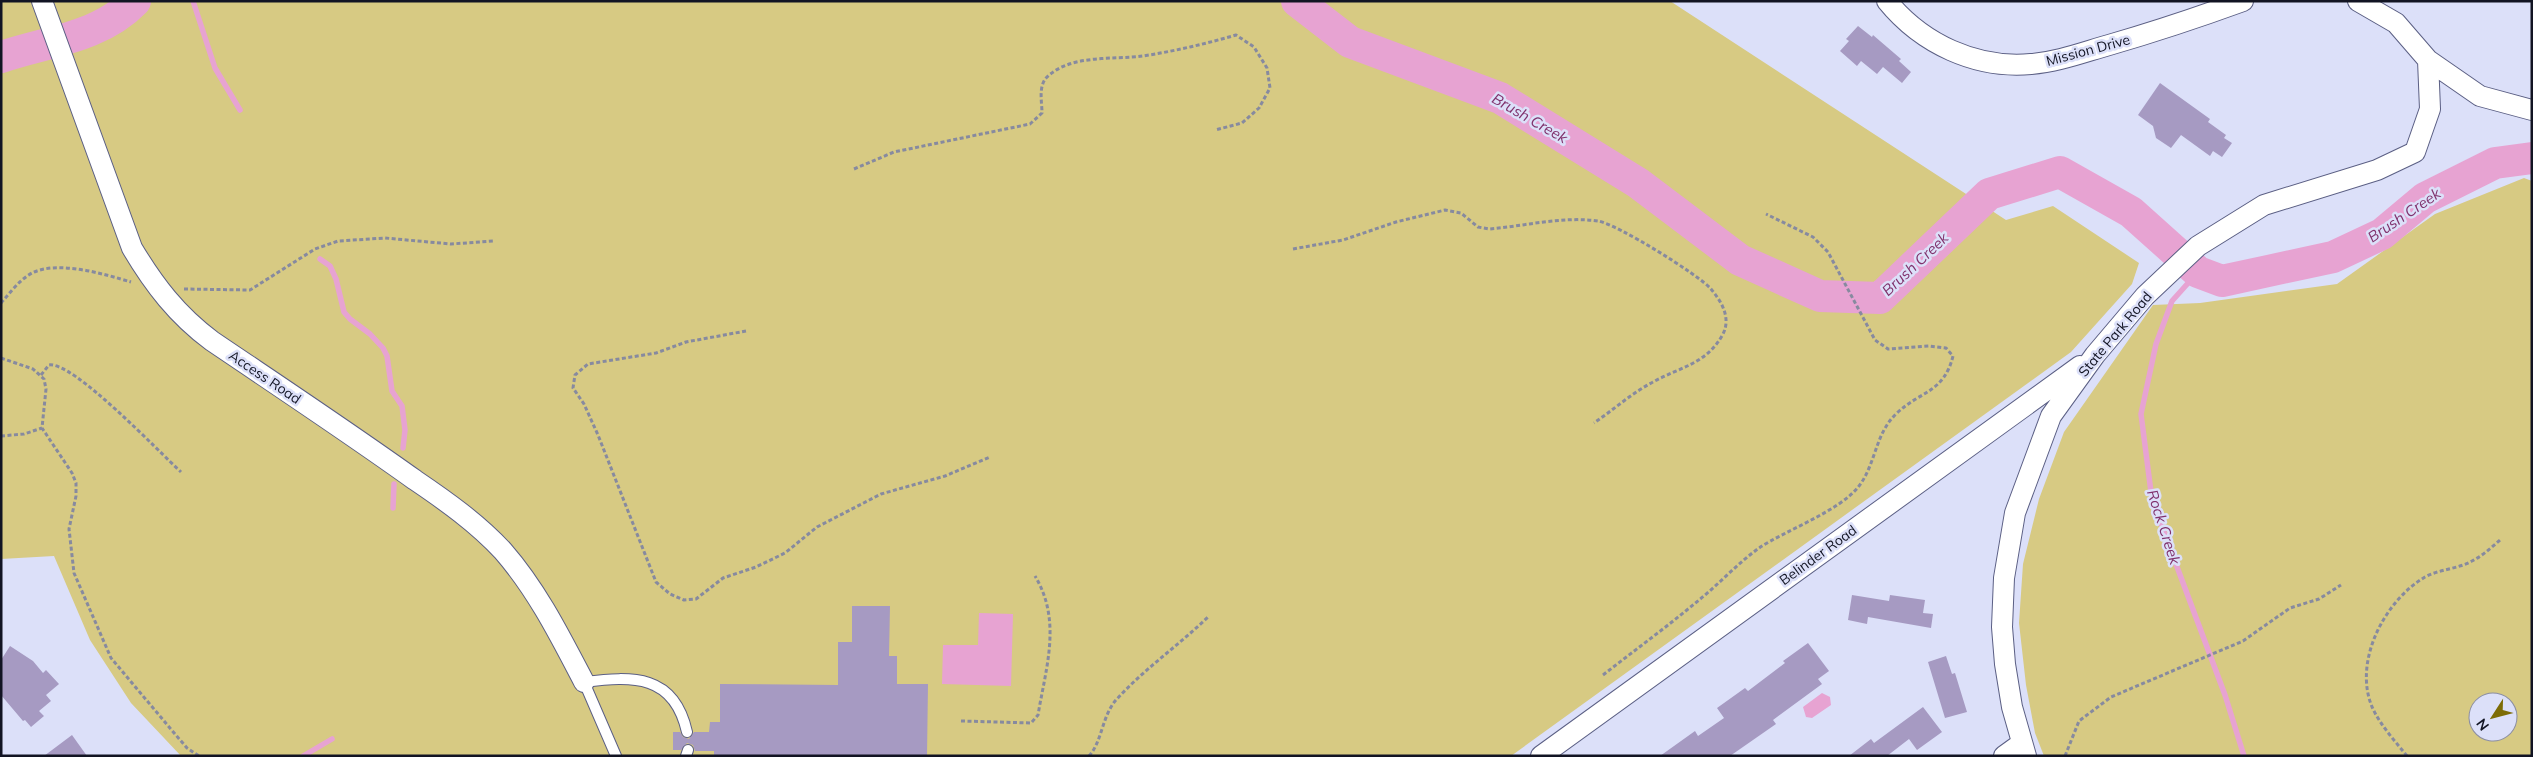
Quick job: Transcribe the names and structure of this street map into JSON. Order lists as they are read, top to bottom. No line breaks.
{"streets":{"street":["Mission Drive","State Park Road","Access Road","Belinder Road"]},"crossings":[["State Park Road","Belinder Road"]],"water":["Brush Creek","Rock Creek"],"north":"bottom left"}
